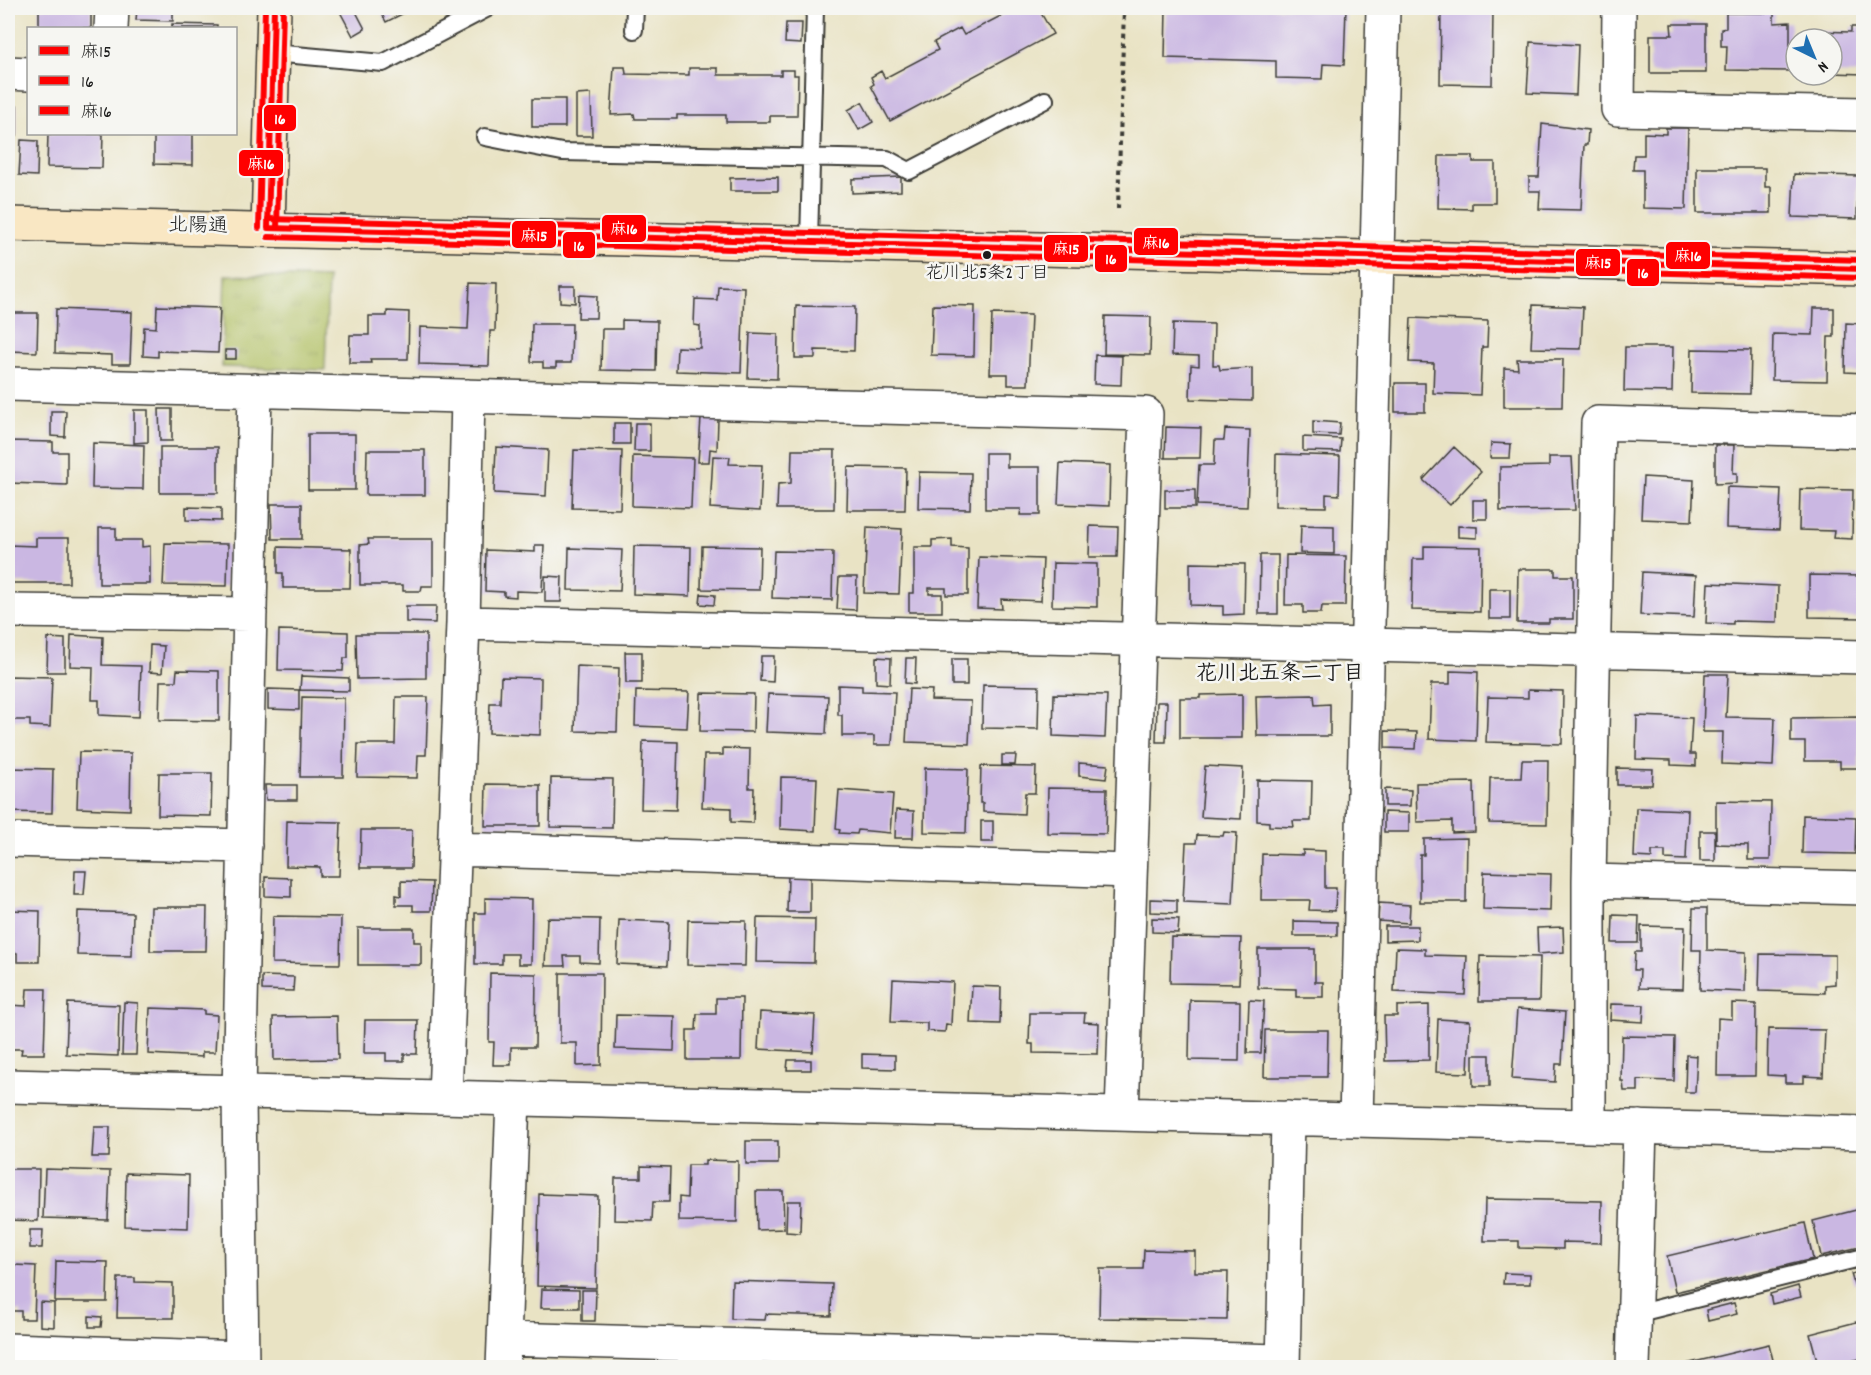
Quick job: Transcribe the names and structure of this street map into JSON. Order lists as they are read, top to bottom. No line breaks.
{"streets":{"street":["北陽通"]},"districts":["花川北五条二丁目"],"places":["花川北5条2丁目"],"lines":["transit line 麻15","transit line 16","transit line 麻16"],"legend":["麻15","16","麻16"],"north":"bottom right"}
